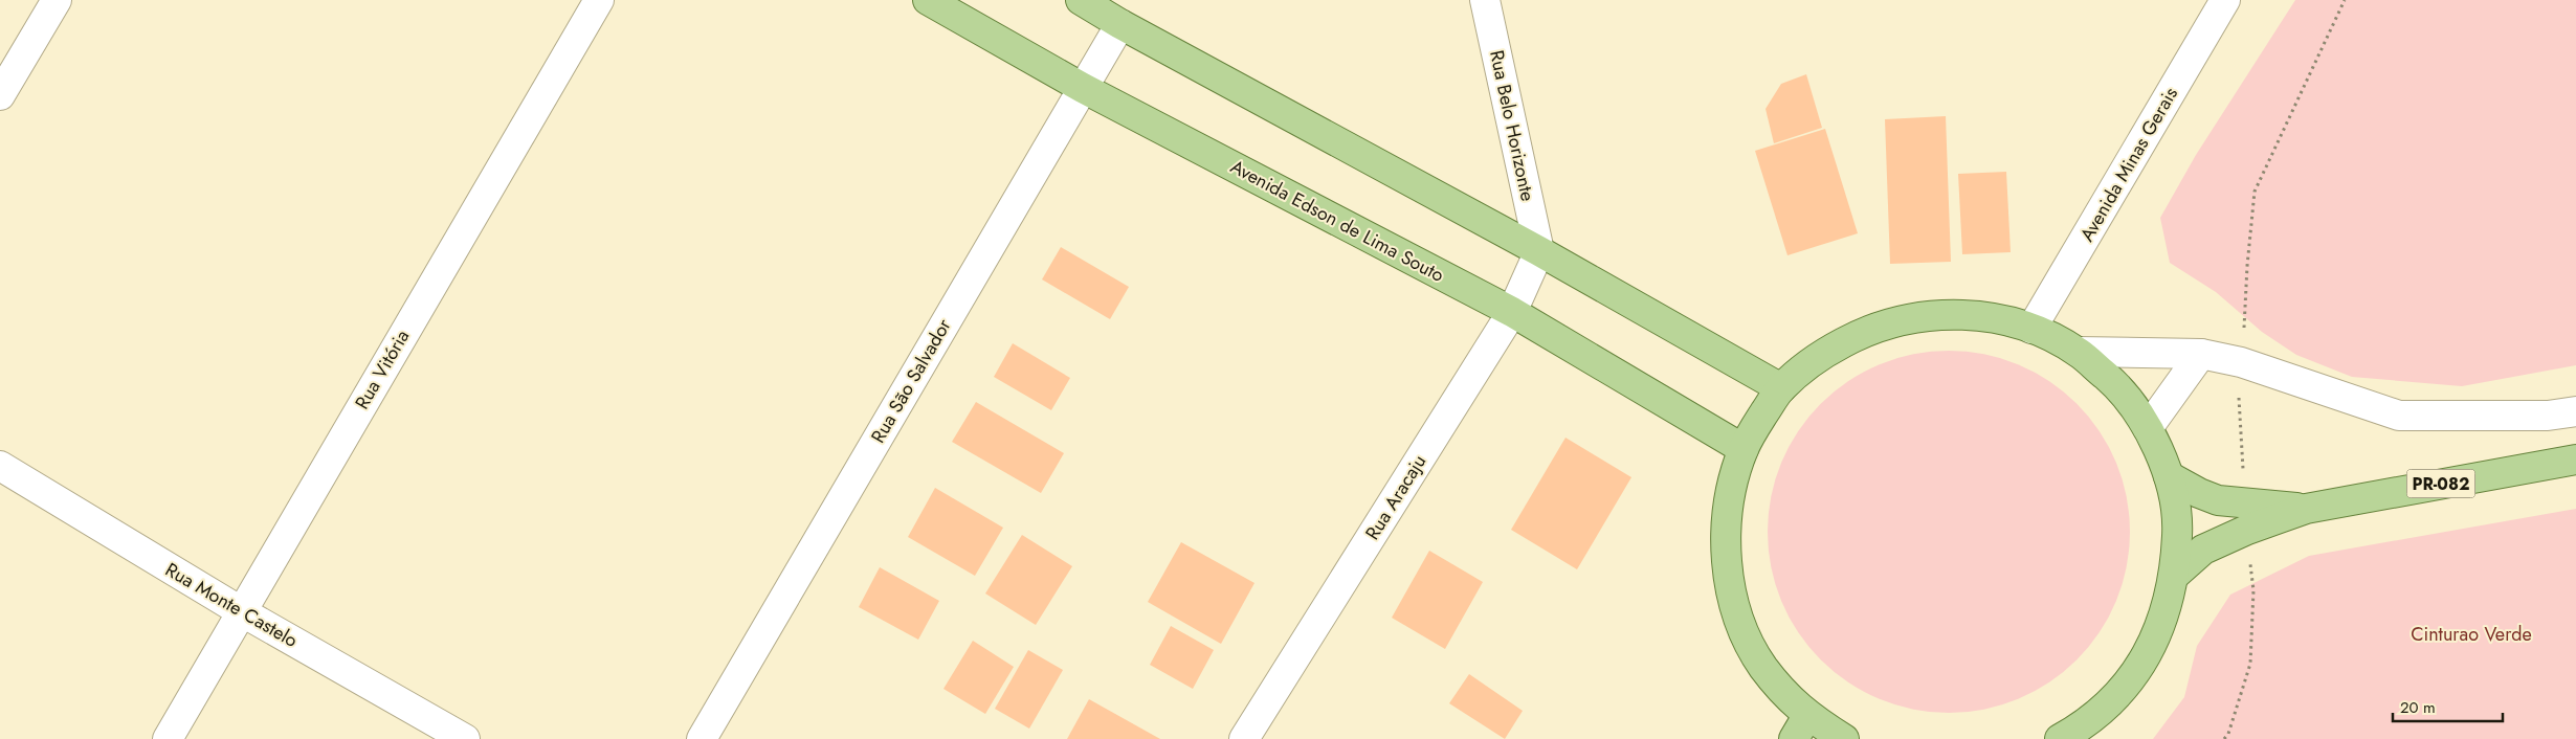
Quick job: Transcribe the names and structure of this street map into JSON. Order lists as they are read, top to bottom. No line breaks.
{"streets":{"main road":["Avenida Edson de Lima Souto","PR-082"],"street":["Rua Belo Horizonte","Avenida Minas Gerais","Rua Vitória","Rua São Salvador","Rua Aracaju","Rua Monte Castelo"]},"crossings":[["Rua Belo Horizonte","Rua Aracaju"],["Avenida Edson de Lima Souto","Rua São Salvador"],["Avenida Edson de Lima Souto","Rua Aracaju"],["Rua Vitória","Rua Monte Castelo"]],"parks":["Cinturao Verde"],"scale_bar":"20 m"}
